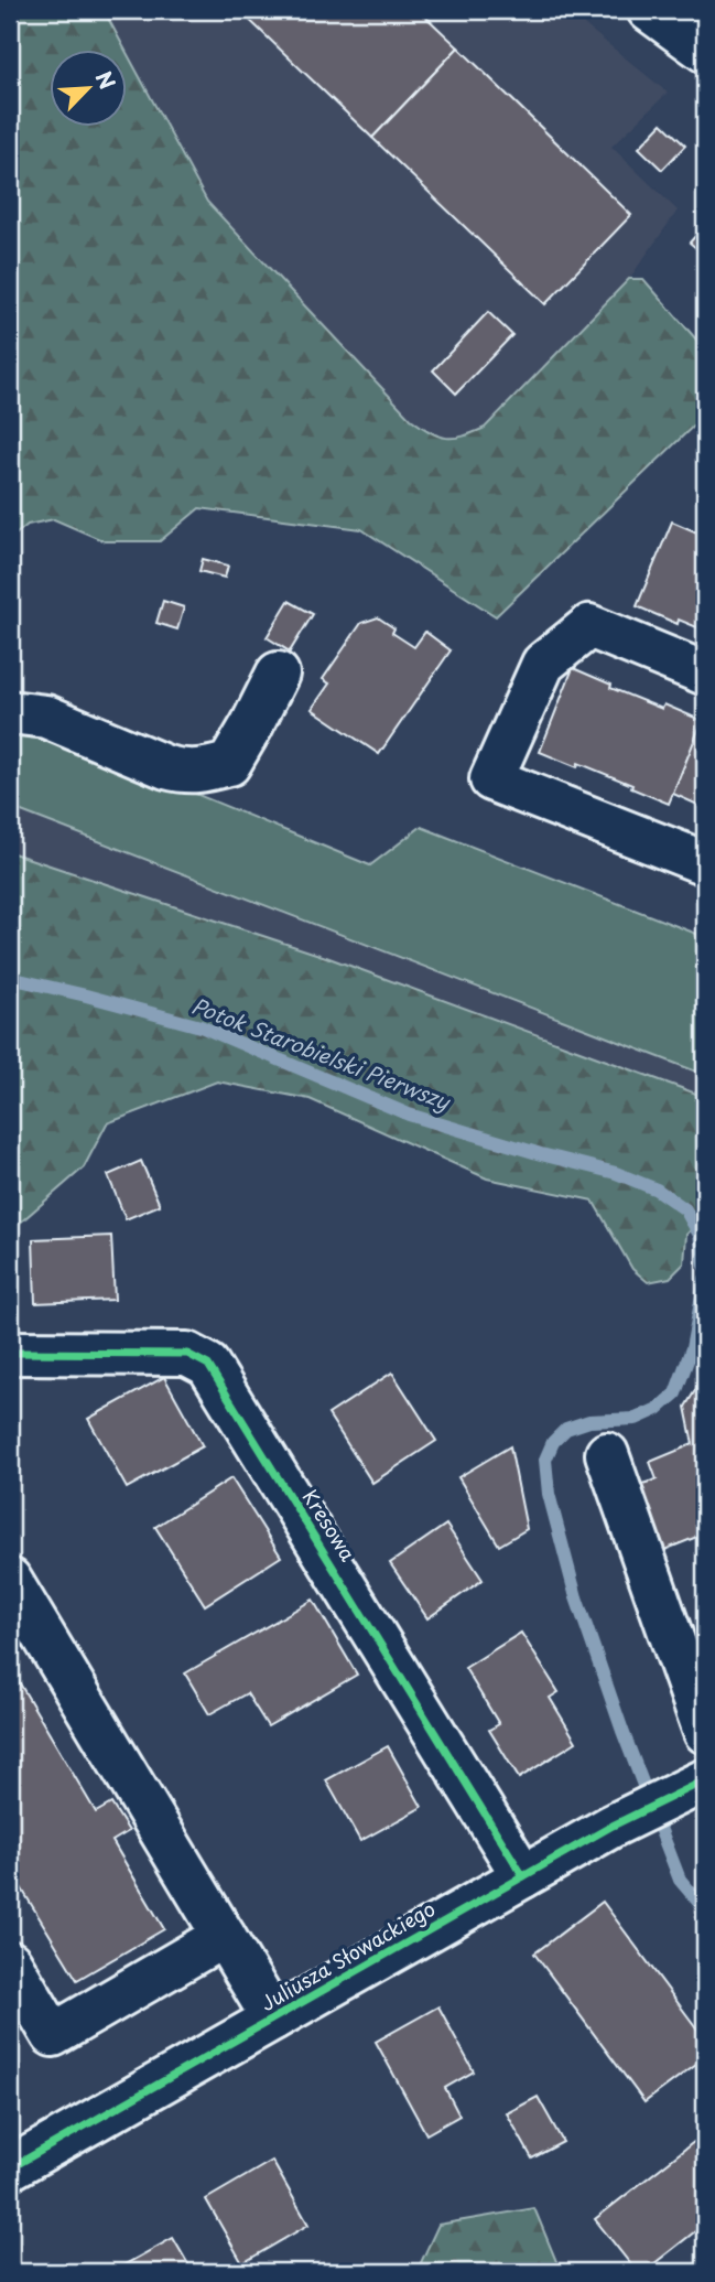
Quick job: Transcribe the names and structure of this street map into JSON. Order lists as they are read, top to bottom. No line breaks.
{"streets":{"street":["Kresowa","Juliusza Słowackiego"]},"crossings":[["Kresowa","Juliusza Słowackiego"]],"water":["Potok Starobielski Pierwszy"],"north":"top right"}
